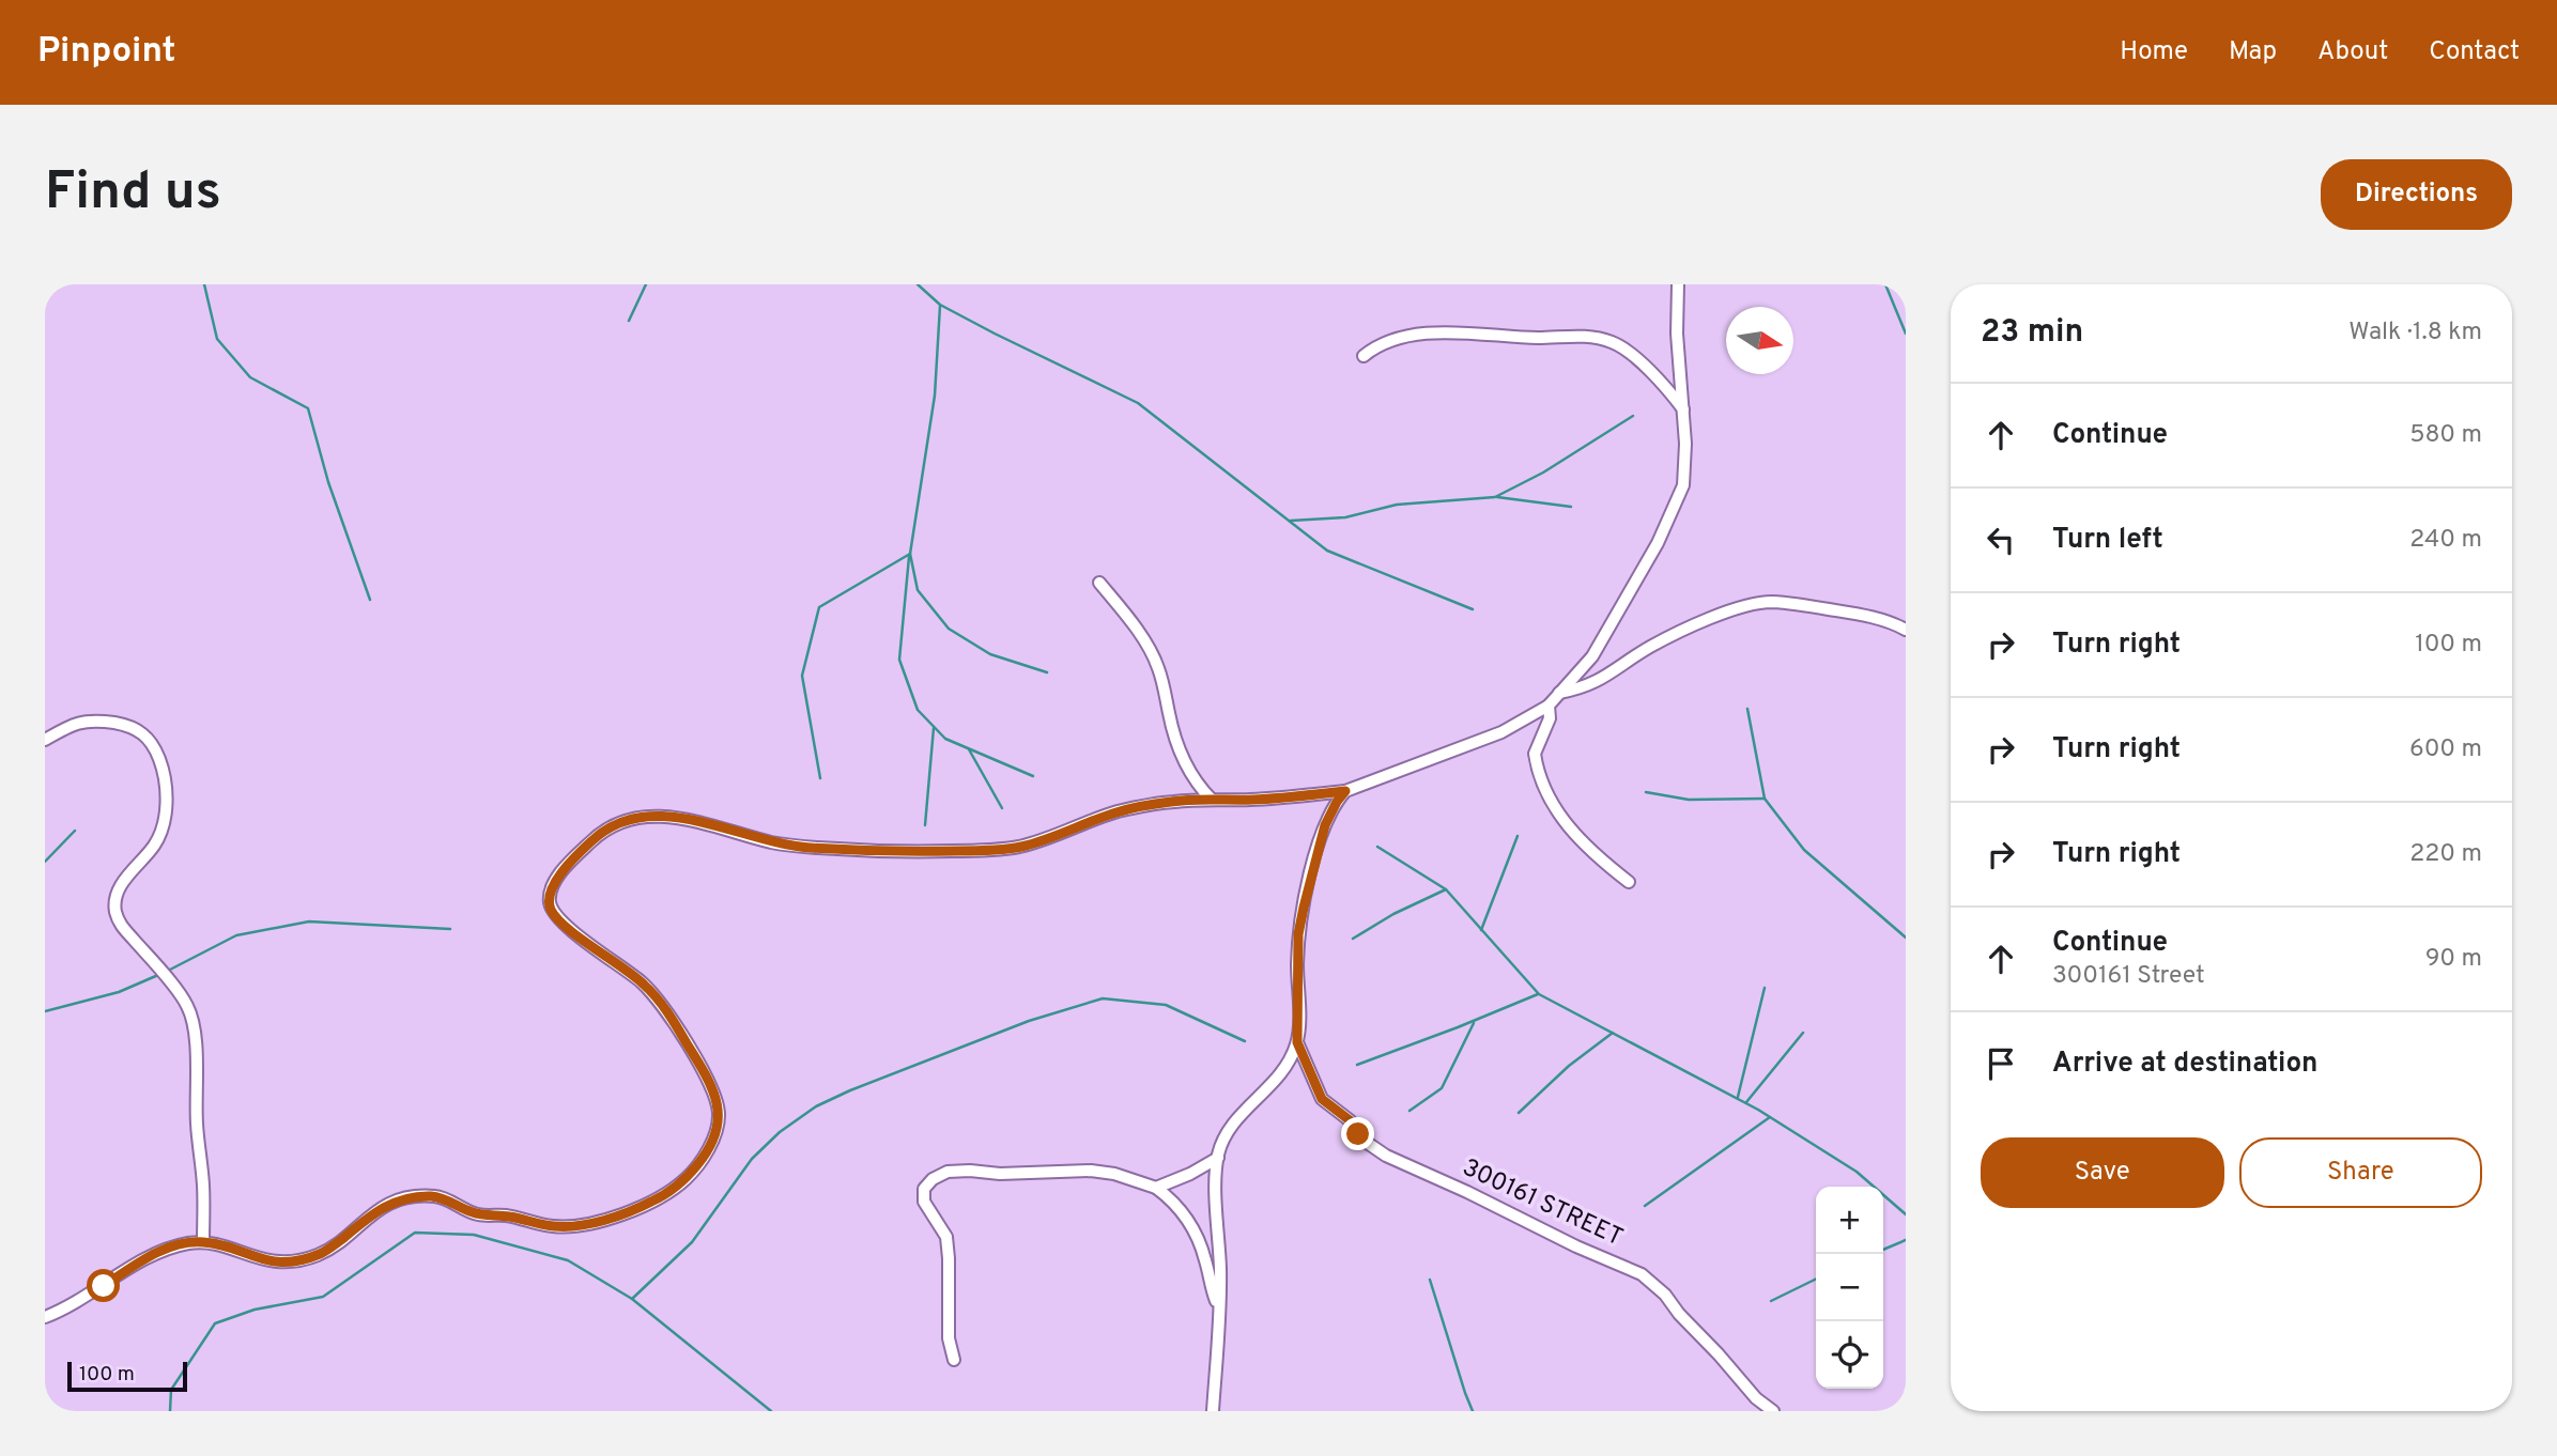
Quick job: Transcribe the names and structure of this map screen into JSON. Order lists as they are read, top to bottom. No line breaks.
{"streets":{"street":["300161 STREET"]},"scale_bar":"100 m","north":"right","page":{"header":"Pinpoint","nav":["Home","Map","About","Contact"],"buttons":["Directions",["Save","Share"]],"title":"Find us","heading":["23 min","Walk · 1.8 km"],"list":[["Continue","580 m"],["Turn left","240 m"],["Turn right","100 m"],["Turn right","600 m"],["Turn right","220 m"],["Continue","300161 Street","90 m"],"Arrive at destination"],"map_buttons":["+","−"],"scale":"100 m"}}
